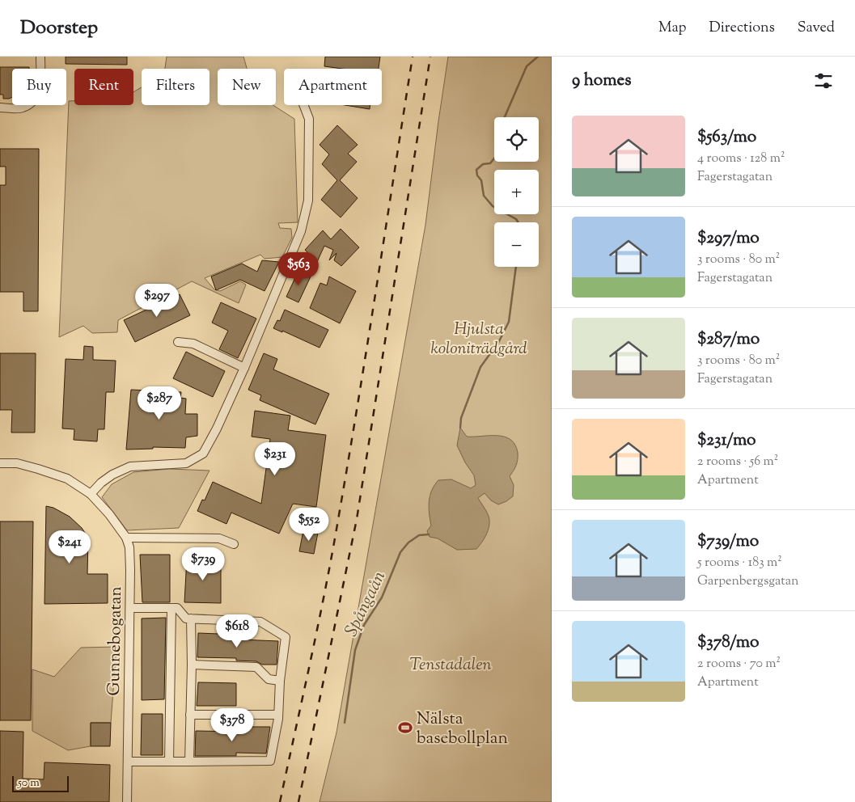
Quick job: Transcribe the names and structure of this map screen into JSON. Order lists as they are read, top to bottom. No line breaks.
{"streets":{"street":["Gunnebogatan"]},"water":["Spångaån"],"parks":["Hjulsta koloniträdgård","Tenstadalen"],"places":{"sports":["Nälsta basebollplan"]},"scale_bar":"50 m","page":{"header":"Doorstep","nav":["Map","Directions","Saved"],"heading":"9 homes","chip":["Buy","Rent","Filters","New","Apartment"],"list":[{"name":"$563/mo","note":"4 rooms · 128 m² · Fagerstagatan"},{"name":"$297/mo","note":"3 rooms · 80 m² · Fagerstagatan"},{"name":"$287/mo","note":"3 rooms · 80 m² · Fagerstagatan"},{"name":"$231/mo","note":"2 rooms · 56 m² · Apartment"},{"name":"$739/mo","note":"5 rooms · 183 m² · Garpenbergsgatan"},{"name":"$378/mo","note":"2 rooms · 70 m² · Apartment"}],"map_buttons":["+","−"],"price":["$563","$297","$287","$231","$552","$241","$739","$618","$378"],"scale":"50 m"}}
